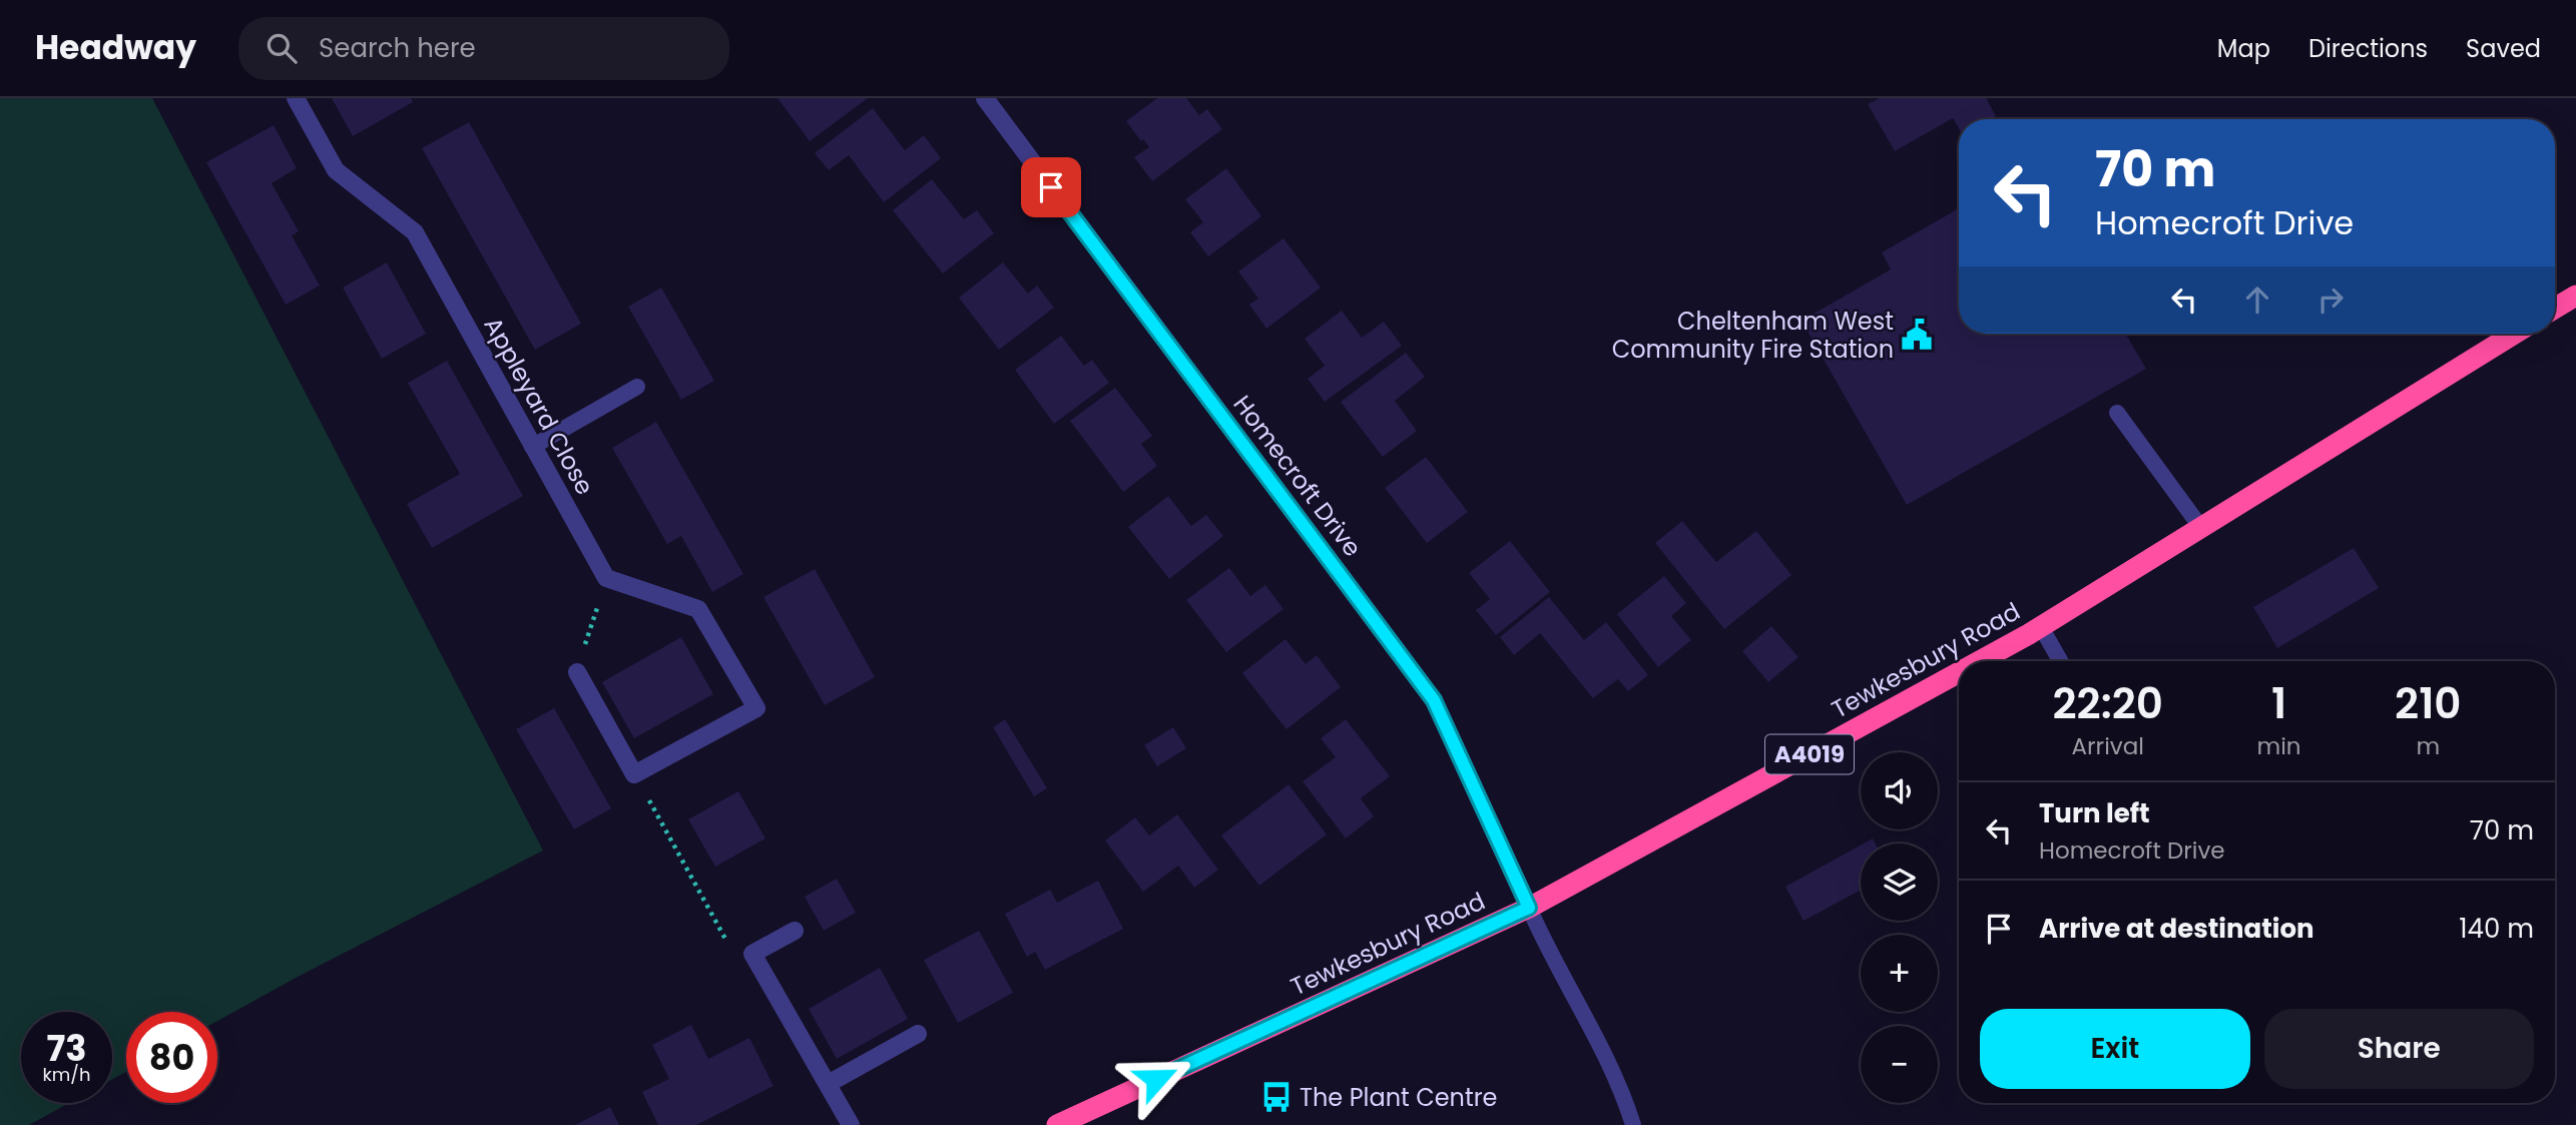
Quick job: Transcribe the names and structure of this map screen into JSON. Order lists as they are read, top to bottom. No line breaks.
{"streets":{"highway":["Tewkesbury Road","A4019"],"street":["Appleyard Close","Homecroft Drive"]},"crossings":[["Homecroft Drive","Tewkesbury Road"]],"places":{"public building":["Cheltenham West Community Fire Station"],"bus stop":["The Plant Centre"]},"page":{"header":"Headway","search":"Search here","nav":["Map","Directions","Saved"],"turn":["70 m","Homecroft Drive"],"eta":["22:20","Arrival","1","min","210","m"],"map_buttons":["+","−"],"list":[{"name":"Turn left","note":"Homecroft Drive","value":"70 m"},{"name":"Arrive at destination","value":"140 m"}],"buttons":["Exit","Share"],"speed":"73 km/h","limit":"80"}}
